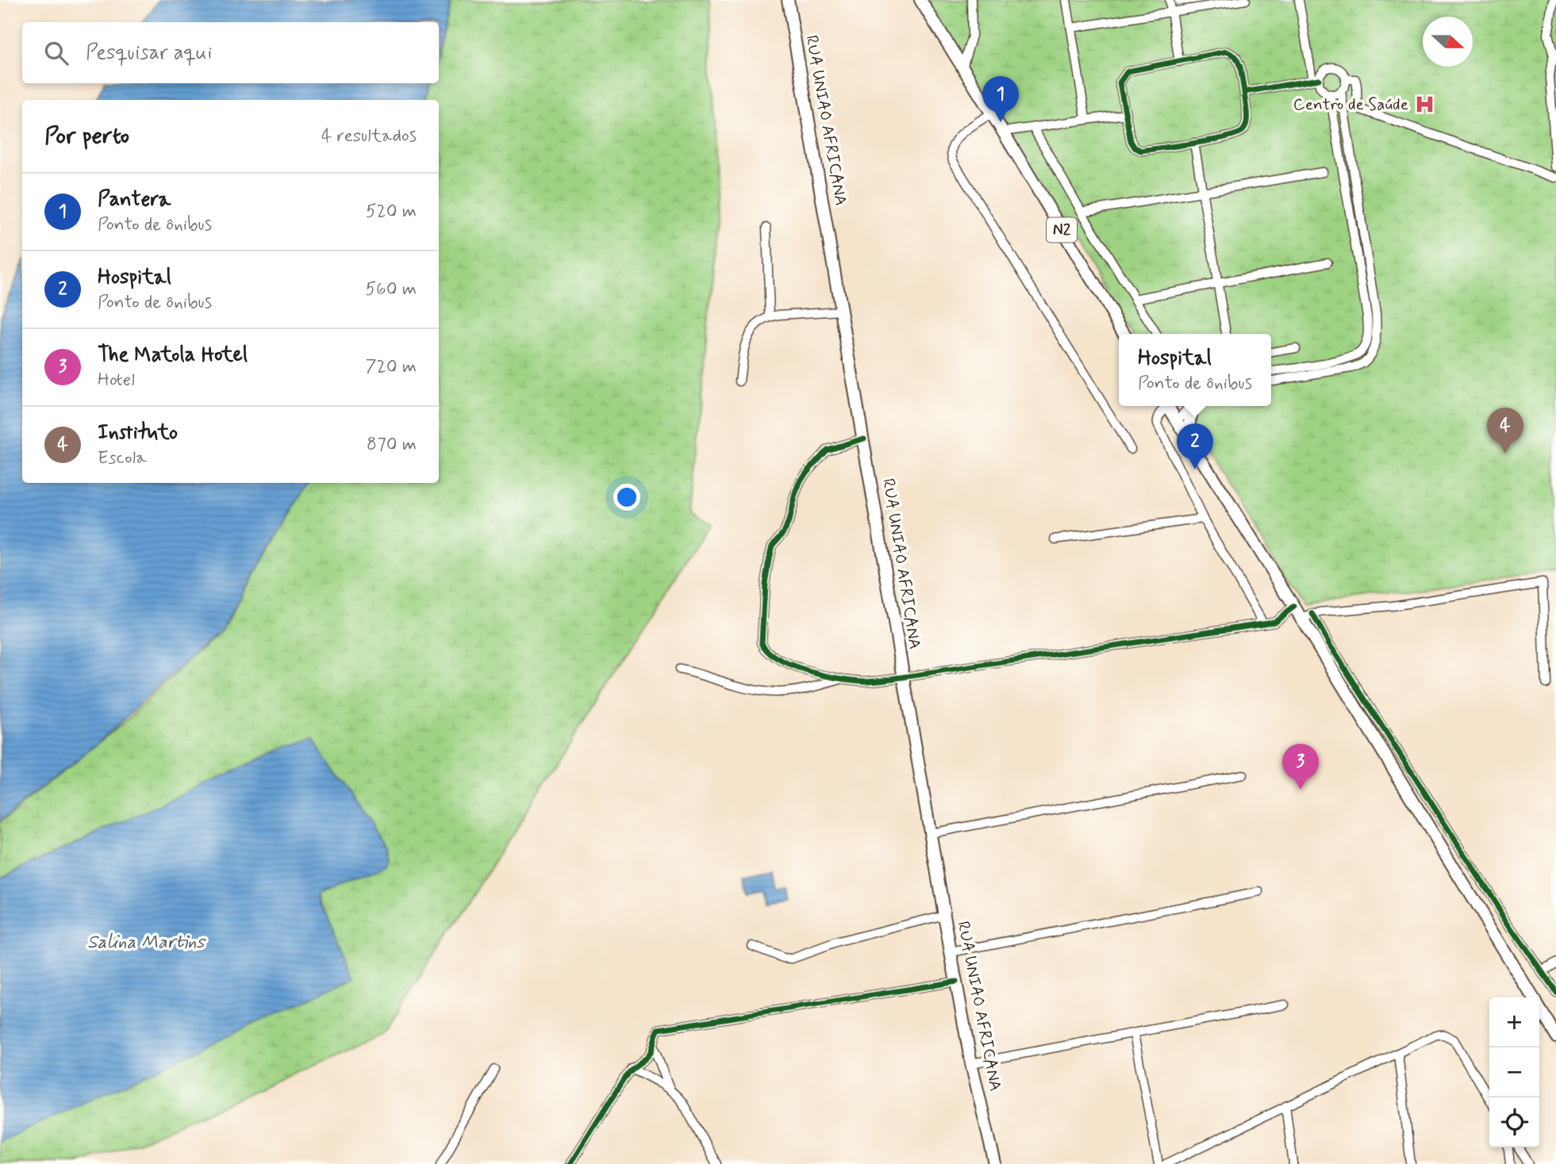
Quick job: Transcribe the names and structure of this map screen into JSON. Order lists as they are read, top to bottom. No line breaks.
{"streets":{"main road":["RUA UNIAO AFRICANA","N2"]},"water":["Salina Martins"],"places":{"hospital":["Centro de Saúde"]},"north":"right","page":{"search":"Pesquisar aqui","pins":["1","4","2","3"],"heading":["Por perto","4 resultados"],"list":[{"mark":"1","name":"Pantera","note":"Ponto de ônibus","value":"520 m"},{"mark":"2","name":"Hospital","note":"Ponto de ônibus","value":"560 m"},{"mark":"3","name":"The Matola Hotel","note":"Hotel","value":"720 m"},{"mark":"4","name":"Instituto","note":"Escola","value":"870 m"}],"popup":["Hospital","Ponto de ônibus"],"map_buttons":["+","−"]}}
